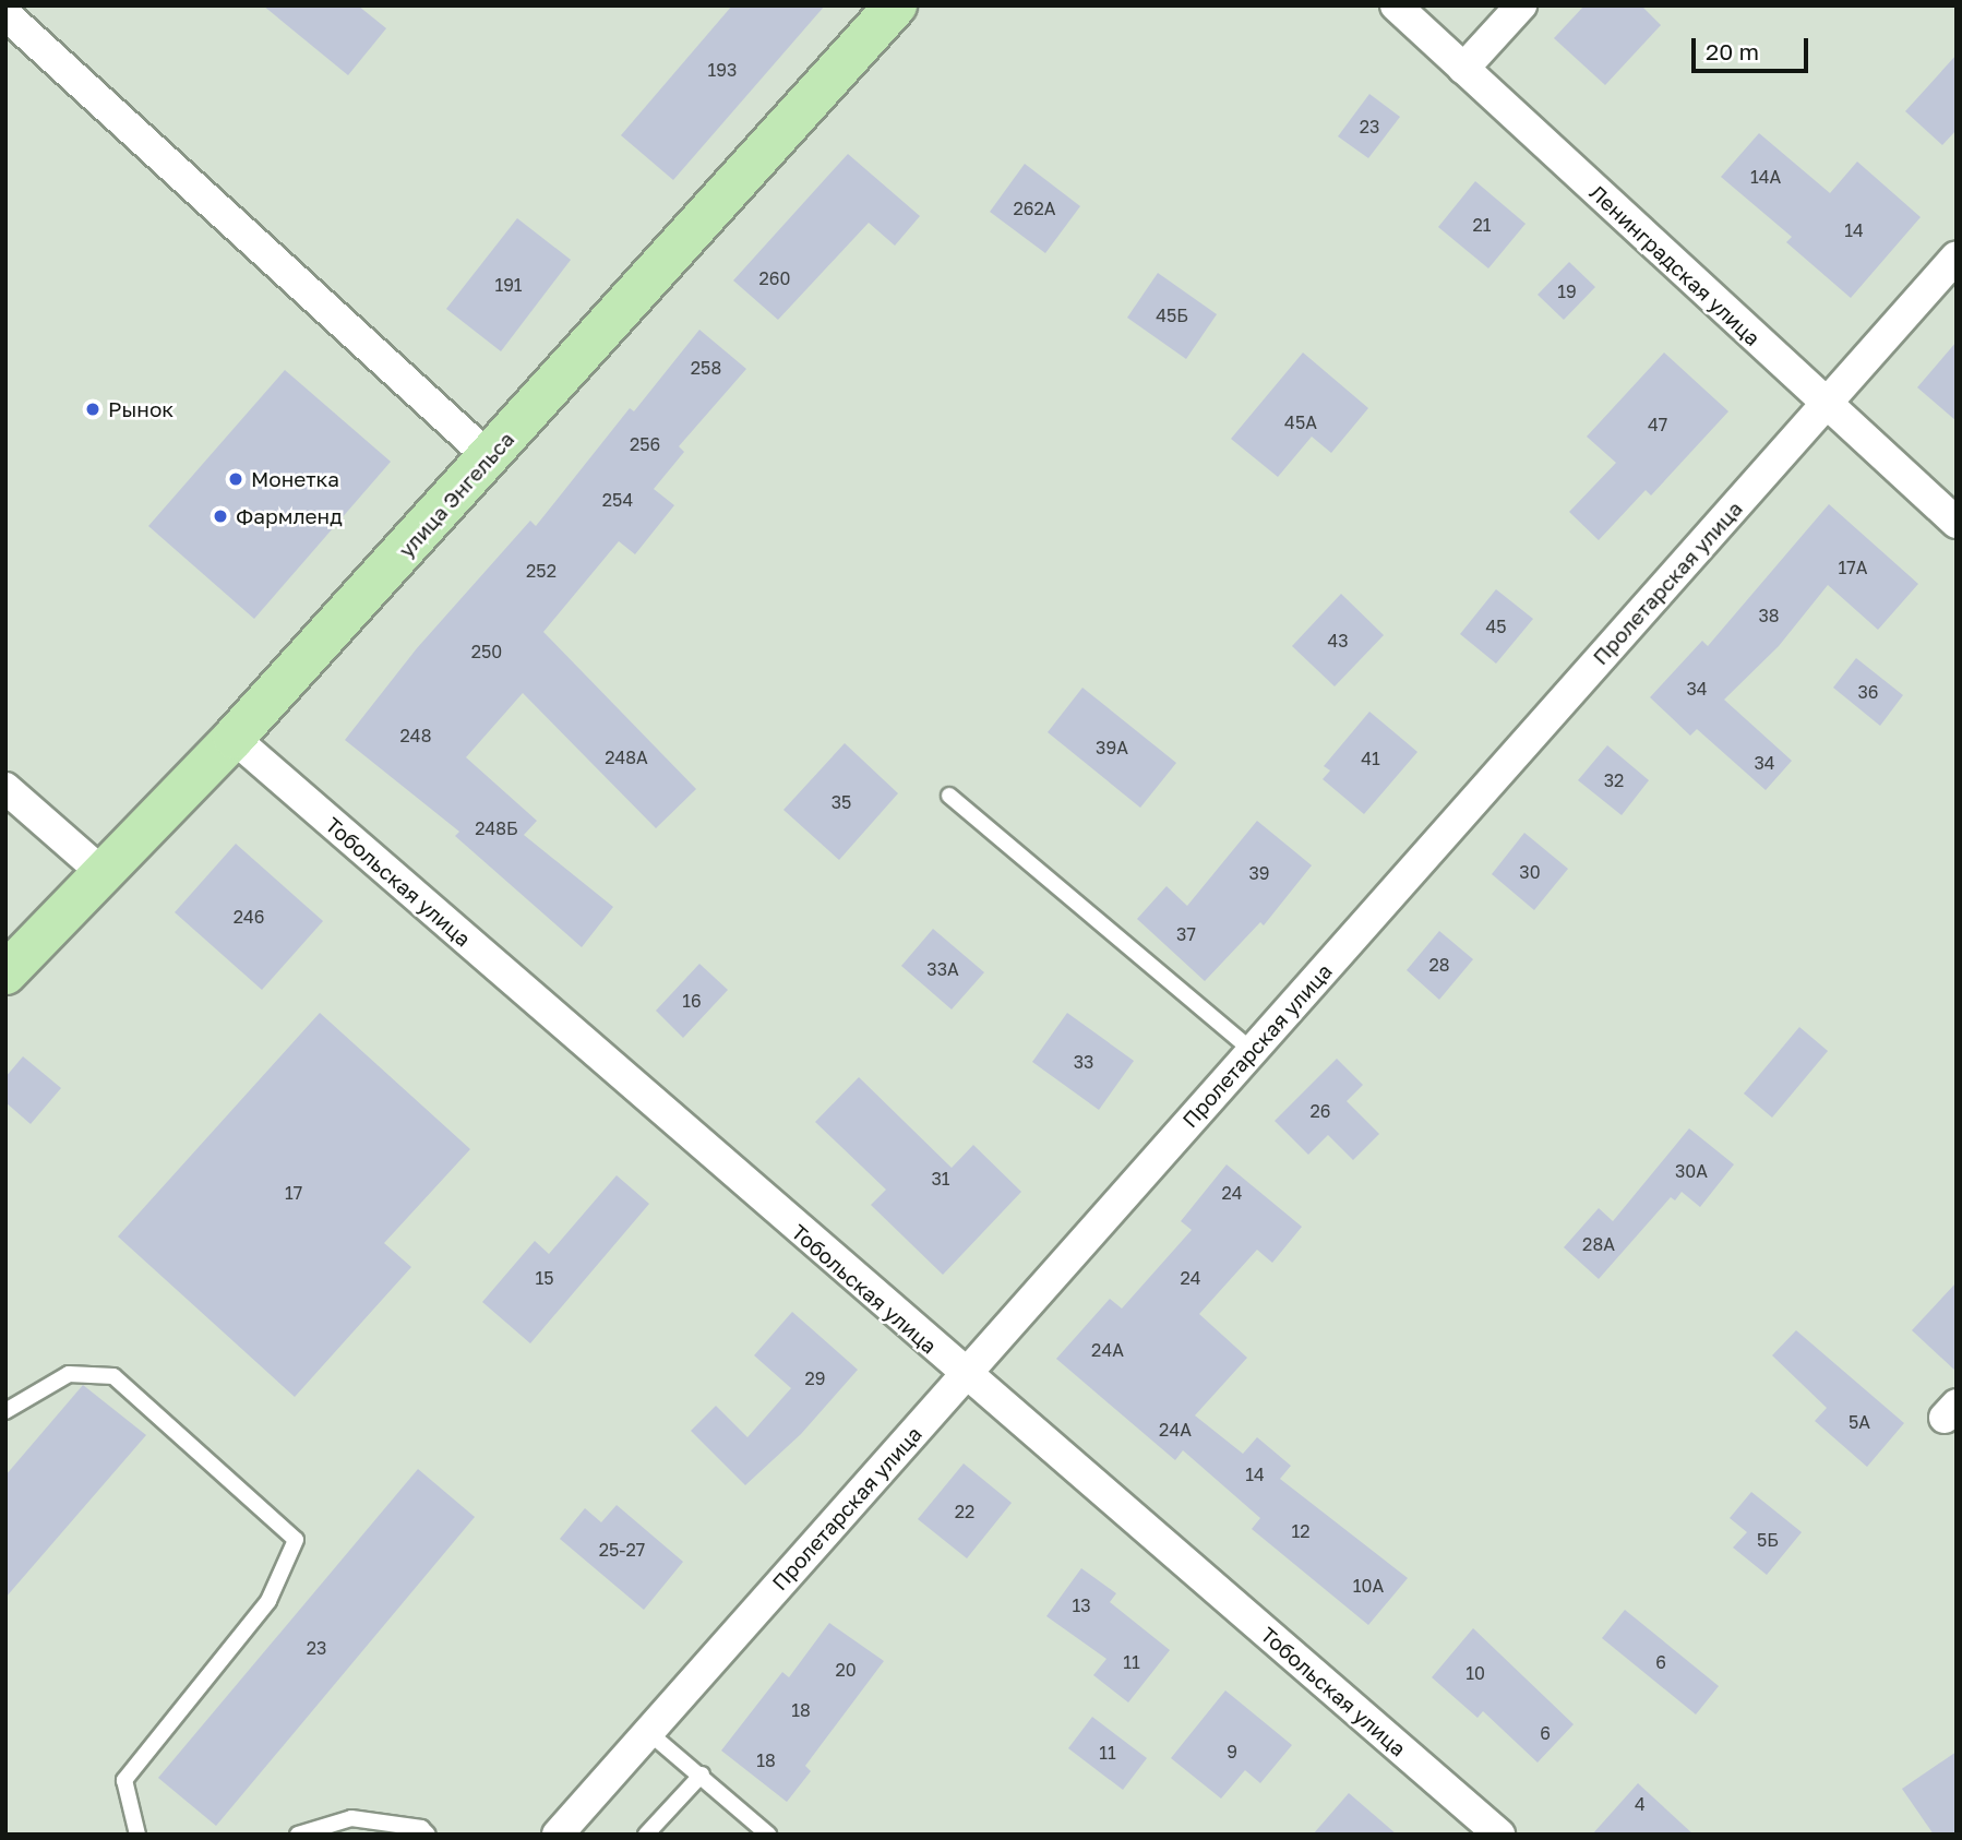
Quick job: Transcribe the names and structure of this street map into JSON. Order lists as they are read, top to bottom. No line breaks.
{"streets":{"main road":["улица Энгельса"],"street":["Ленинградская улица","Пролетарская улица","Тобольская улица"]},"crossings":[["Ленинградская улица","Пролетарская улица"],["улица Энгельса","Тобольская улица"],["Пролетарская улица","Тобольская улица"]],"places":["Рынок","Монетка","Фармленд"],"house_numbers":["193","23","14А","262А","21","14","260","191","19","45Б","258","45А","47","256","254","17А","252","38","45","43","250","34","36","248","39А","248А","41","34","32","35","248Б","30","39","246","37","28","33А","16","33","26","30А","31","17","24","28А","15","24","24А","29","5А","24А","14","22","12","5Б","25-27","10А","13","23","11","6","20","10","18","6","9","11","18","4"],"scale_bar":"20 m"}
